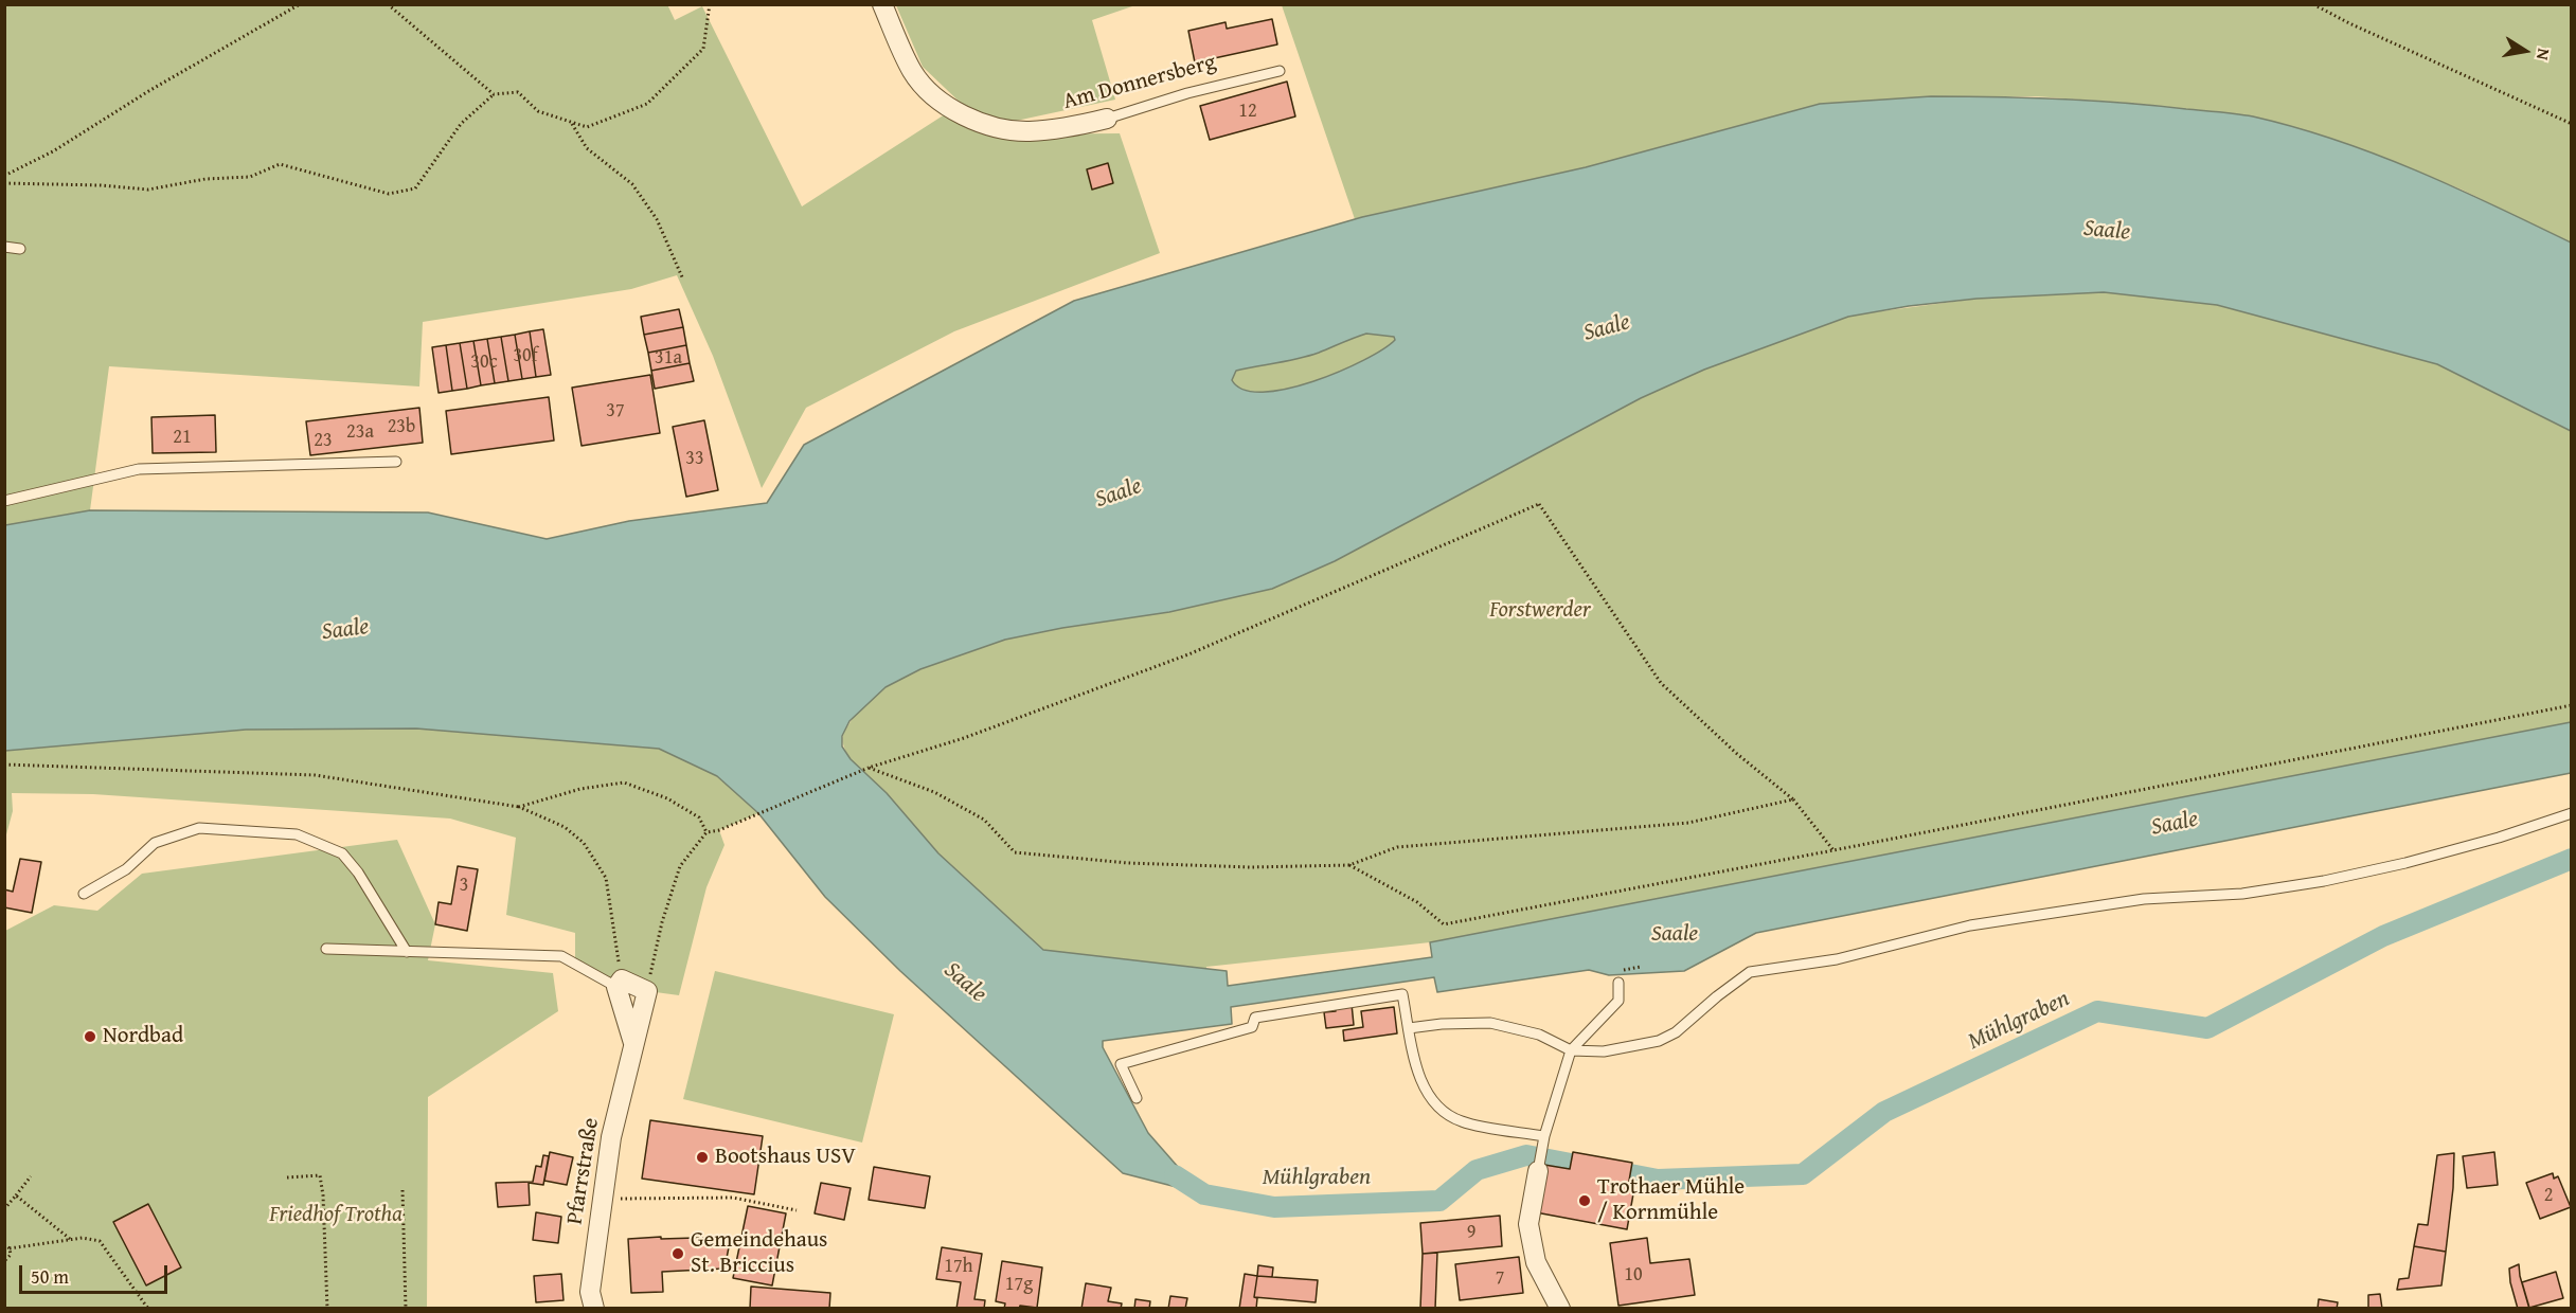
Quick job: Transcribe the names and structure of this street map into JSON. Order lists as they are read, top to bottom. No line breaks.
{"streets":{"street":["Am Donnersberg","Pfarrstraße"]},"water":["Saale","Mühlgraben"],"parks":["Forstwerder","Friedhof Trotha"],"places":["Nordbad","Bootshaus USV","Trothaer Mühle / Kornmühle","Gemeindehaus St. Briccius"],"house_numbers":["12","30f","31a","30c","37","23b","23a","21","23","33","3","2","9","17h","10","7","17g"],"scale_bar":"50 m","north":"right"}
